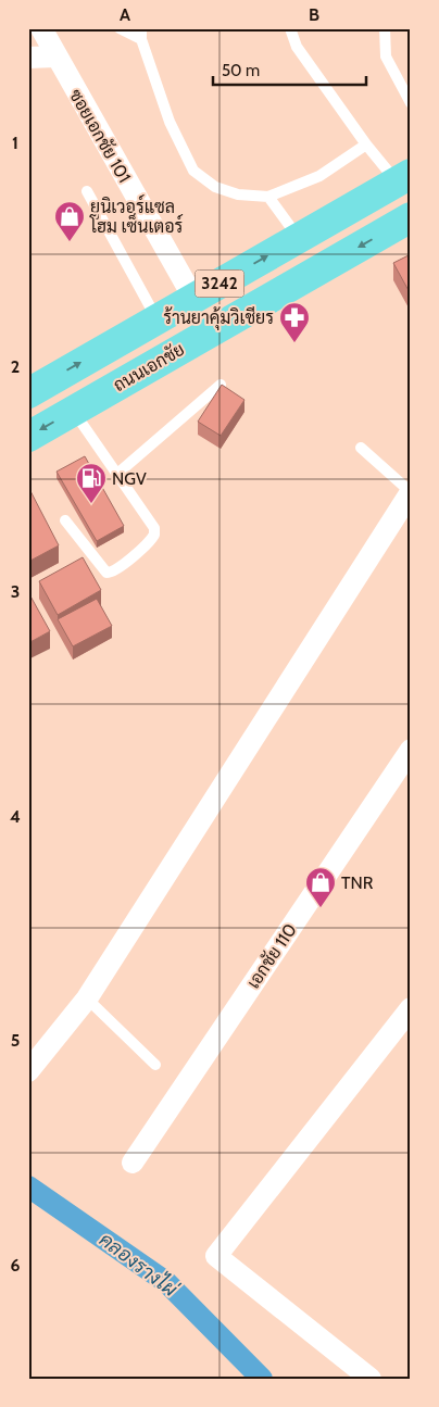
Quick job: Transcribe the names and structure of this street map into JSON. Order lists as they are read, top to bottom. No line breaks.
{"streets":{"main road":["3242","ถนนเอกชัย"],"street":["ซอยเอกชัย 101","เอกชัย 110"]},"crossings":[["ซอยเอกชัย 101","3242"]],"water":["คลองรางไผ่"],"places":{"shop":["ยูนิเวอร์แซล โฮม เซ็นเตอร์","TNR"],"pharmacy":["ร้านยาคุ้มวิเชียร"],"fuel station":["NGV"]},"scale_bar":"50 m","grid":{"columns":["A","B"],"rows":["1","2","3","4","5","6"]}}
